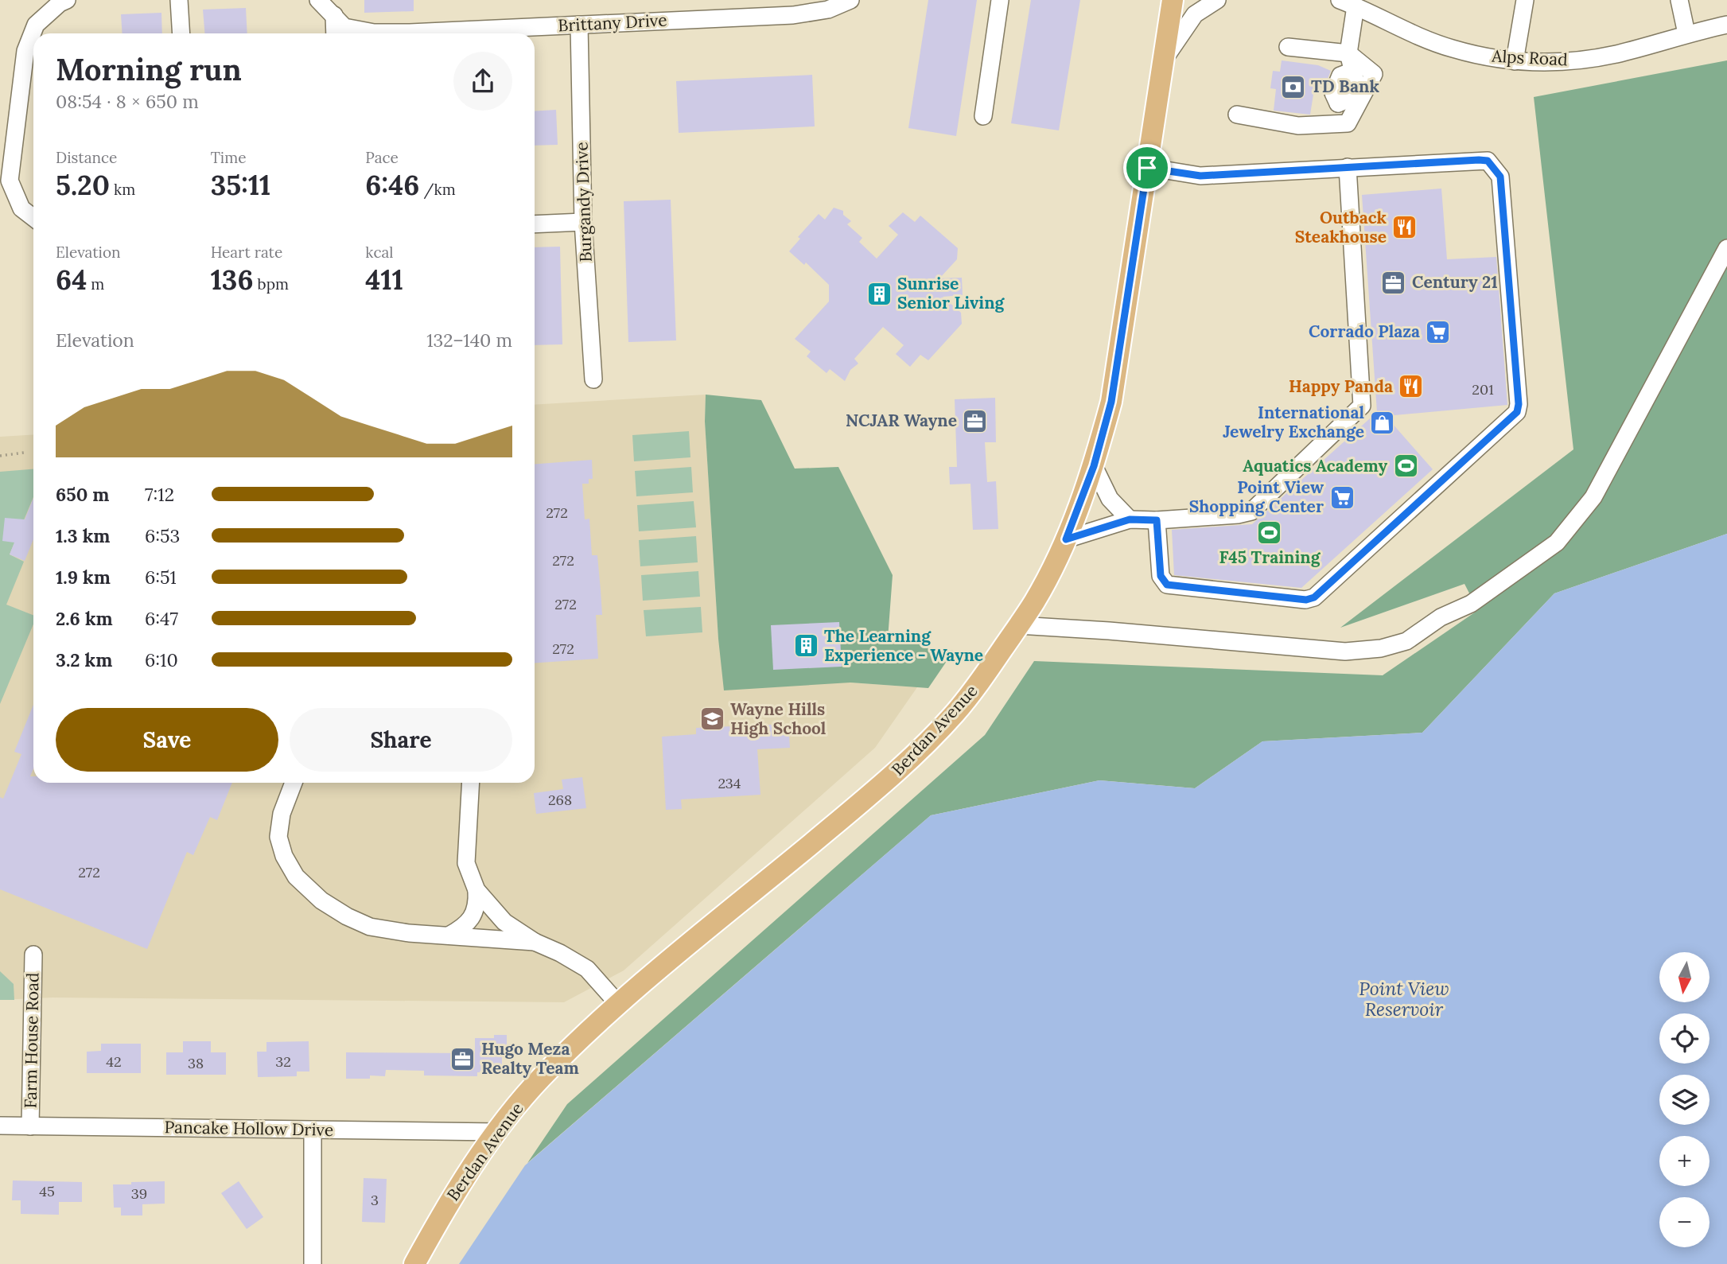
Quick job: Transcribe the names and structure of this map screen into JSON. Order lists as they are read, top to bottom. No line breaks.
{"streets":{"main road":["Berdan Avenue"],"street":["Brittany Drive","Alps Road","Burgandy Drive","Farm House Road","Pancake Hollow Drive"]},"crossings":[["Brittany Drive","Burgandy Drive"],["Berdan Avenue","Pancake Hollow Drive"],["Farm House Road","Pancake Hollow Drive"]],"water":["Point View Reservoir"],"places":{"bank":["TD Bank"],"restaurant":["Outback Steakhouse","Happy Panda"],"office":["Century 21","NCJAR Wayne","Hugo Meza Realty Team"],"building":["Sunrise Senior Living","The Learning Experience - Wayne"],"supermarket":["Corrado Plaza","Point View Shopping Center"],"shop":["International Jewelry Exchange"],"sports":["Aquatics Academy","F45 Training"],"school or university":["Wayne Hills High School"]},"house_numbers":["201","272","272","272","272","234","268","272","42","32","38","45","39","3"],"north":"bottom","page":{"heading":["Morning run","08:54 · 8 × 650 m"],"stats":[["Distance","5.20 km"],["Time","35:11"],["Pace","6:46 /km"],["Elevation","64 m"],["Heart rate","136 bpm"],["kcal","411"]],"chart":["Elevation","132–140 m"],"list":[{"name":"650 m","note":"7:12"},{"name":"1.3 km","note":"6:53"},{"name":"1.9 km","note":"6:51"},{"name":"2.6 km","note":"6:47"},{"name":"3.2 km","note":"6:10"}],"buttons":["Save","Share"],"map_buttons":["+","−"]}}
